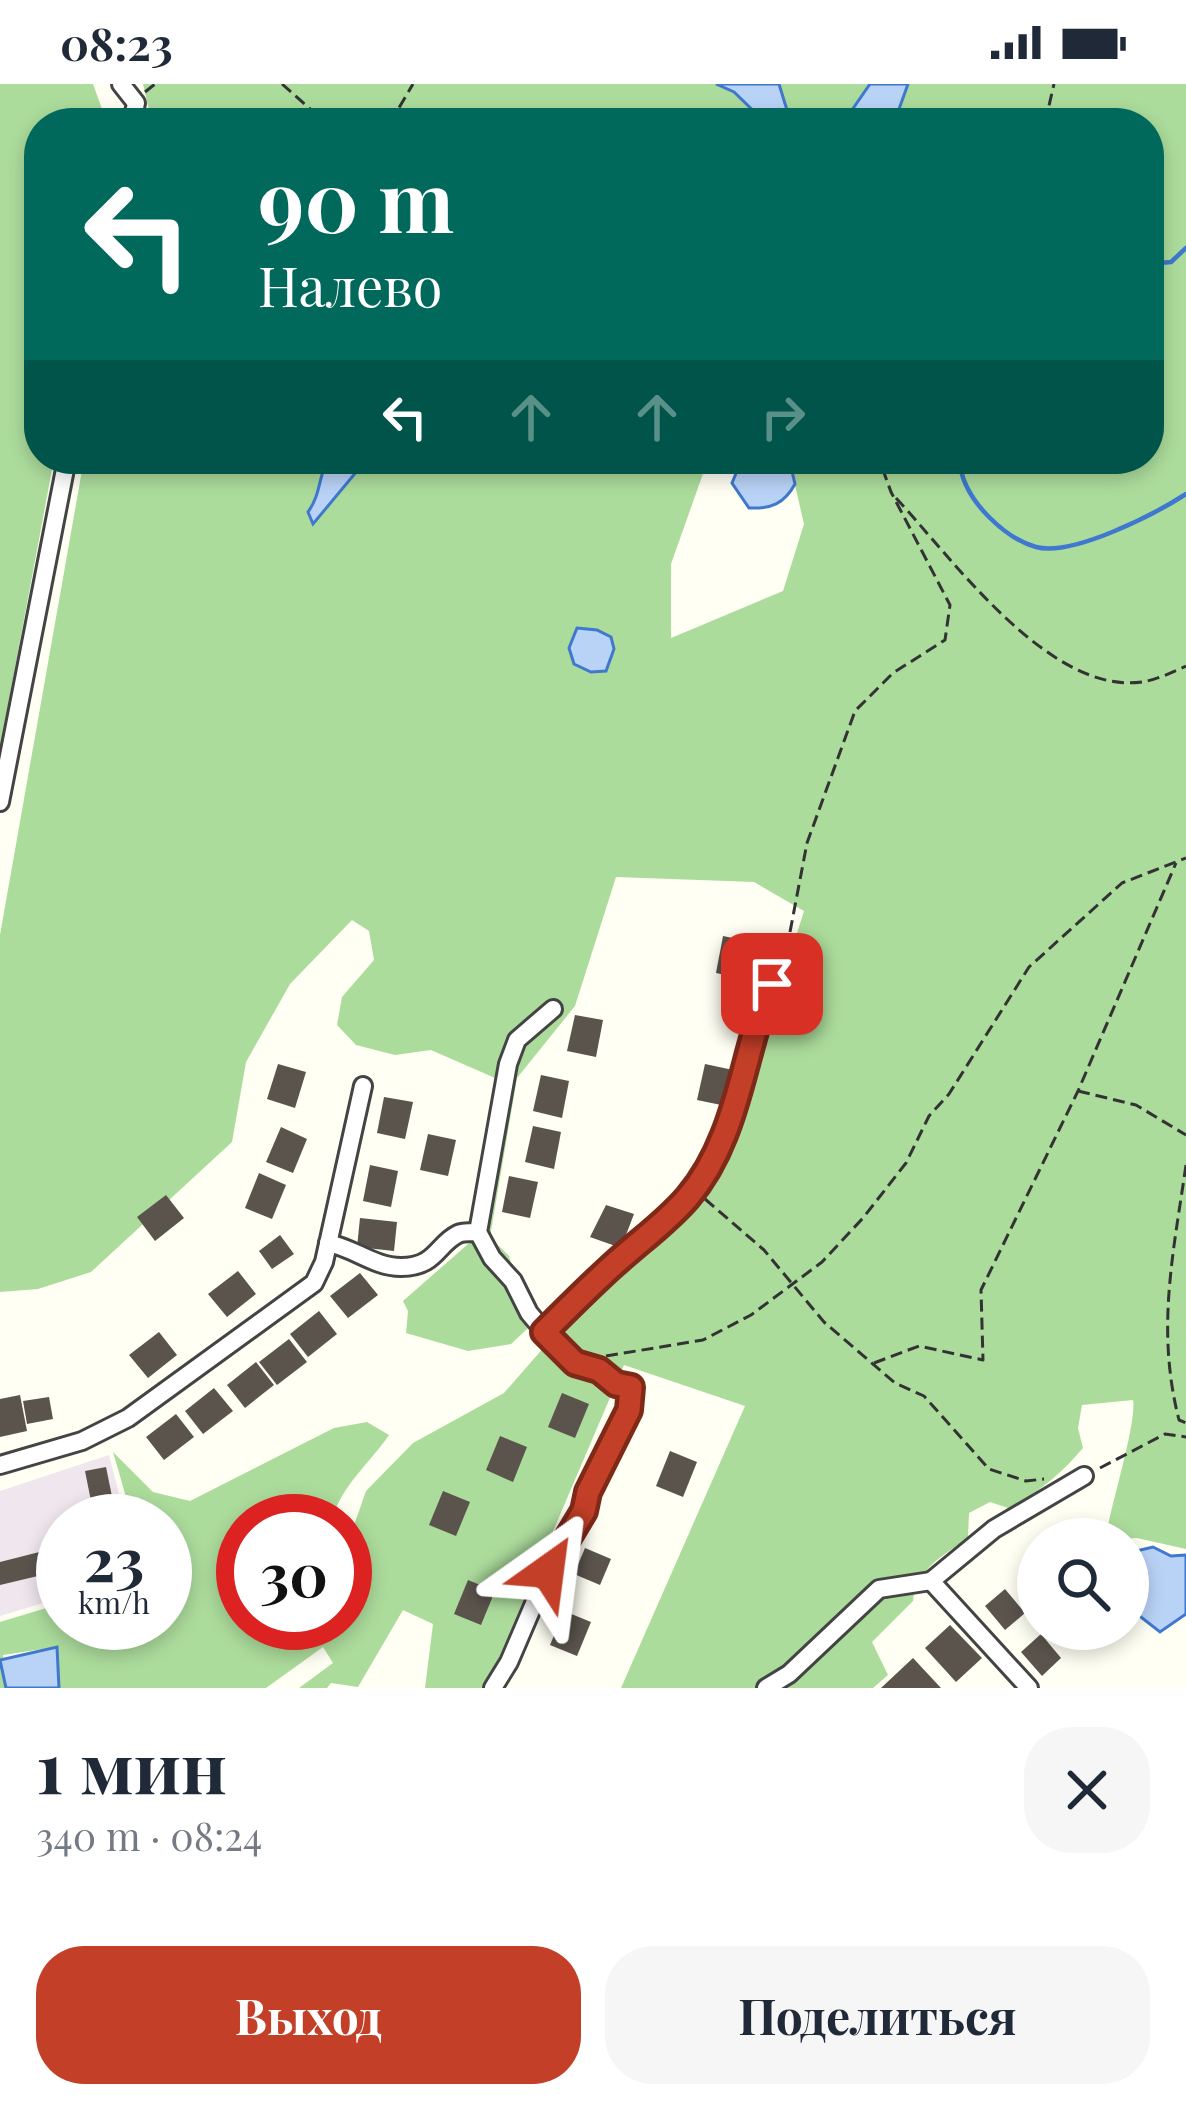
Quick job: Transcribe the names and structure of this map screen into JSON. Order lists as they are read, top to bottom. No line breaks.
{"page":{"status":"08:23","turn":["90 m","Налево"],"speed":"23 km/h","limit":"30","heading":["1 мин","340 m · 08:24"],"buttons":["Выход","Поделиться"]}}
